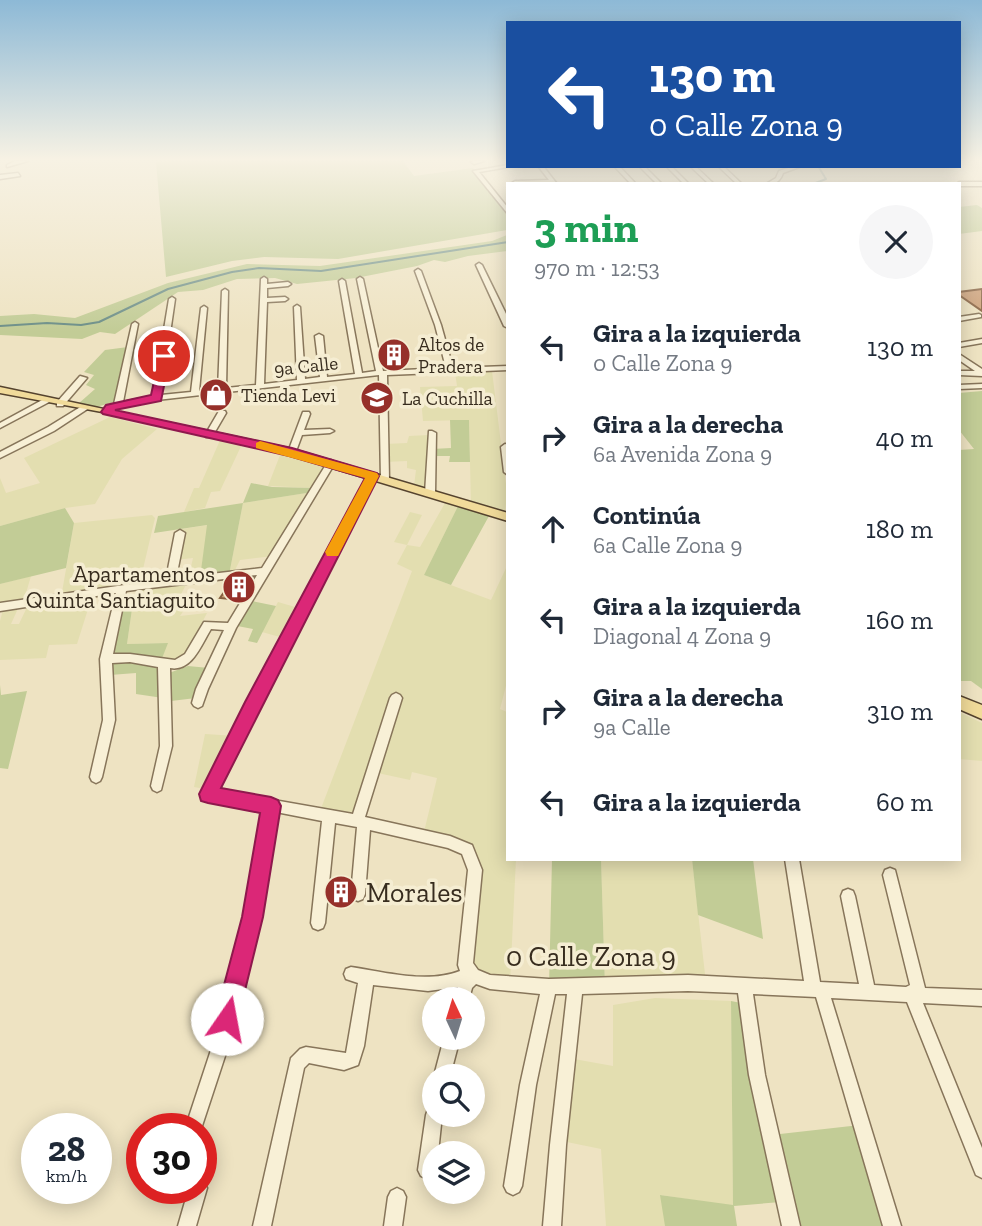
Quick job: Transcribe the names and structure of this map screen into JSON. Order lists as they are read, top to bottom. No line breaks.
{"streets":{"street":["9a Calle","0 Calle Zona 9"]},"places":{"building":["Altos de Pradera","Apartamentos Quinta Santiaguito","Morales"],"shop":["Tienda Levi"],"school or university":["La Cuchilla"]},"north":"top","page":{"turn":["130 m","0 Calle Zona 9"],"heading":["3 min","970 m · 12:53"],"list":[{"name":"Gira a la izquierda","note":"0 Calle Zona 9","value":"130 m"},{"name":"Gira a la derecha","note":"6a Avenida Zona 9","value":"40 m"},{"name":"Continúa","note":"6a Calle Zona 9","value":"180 m"},{"name":"Gira a la izquierda","note":"Diagonal 4 Zona 9","value":"160 m"},{"name":"Gira a la derecha","note":"9a Calle","value":"310 m"},{"name":"Gira a la izquierda","value":"60 m"}],"speed":"28 km/h","limit":"30"}}
